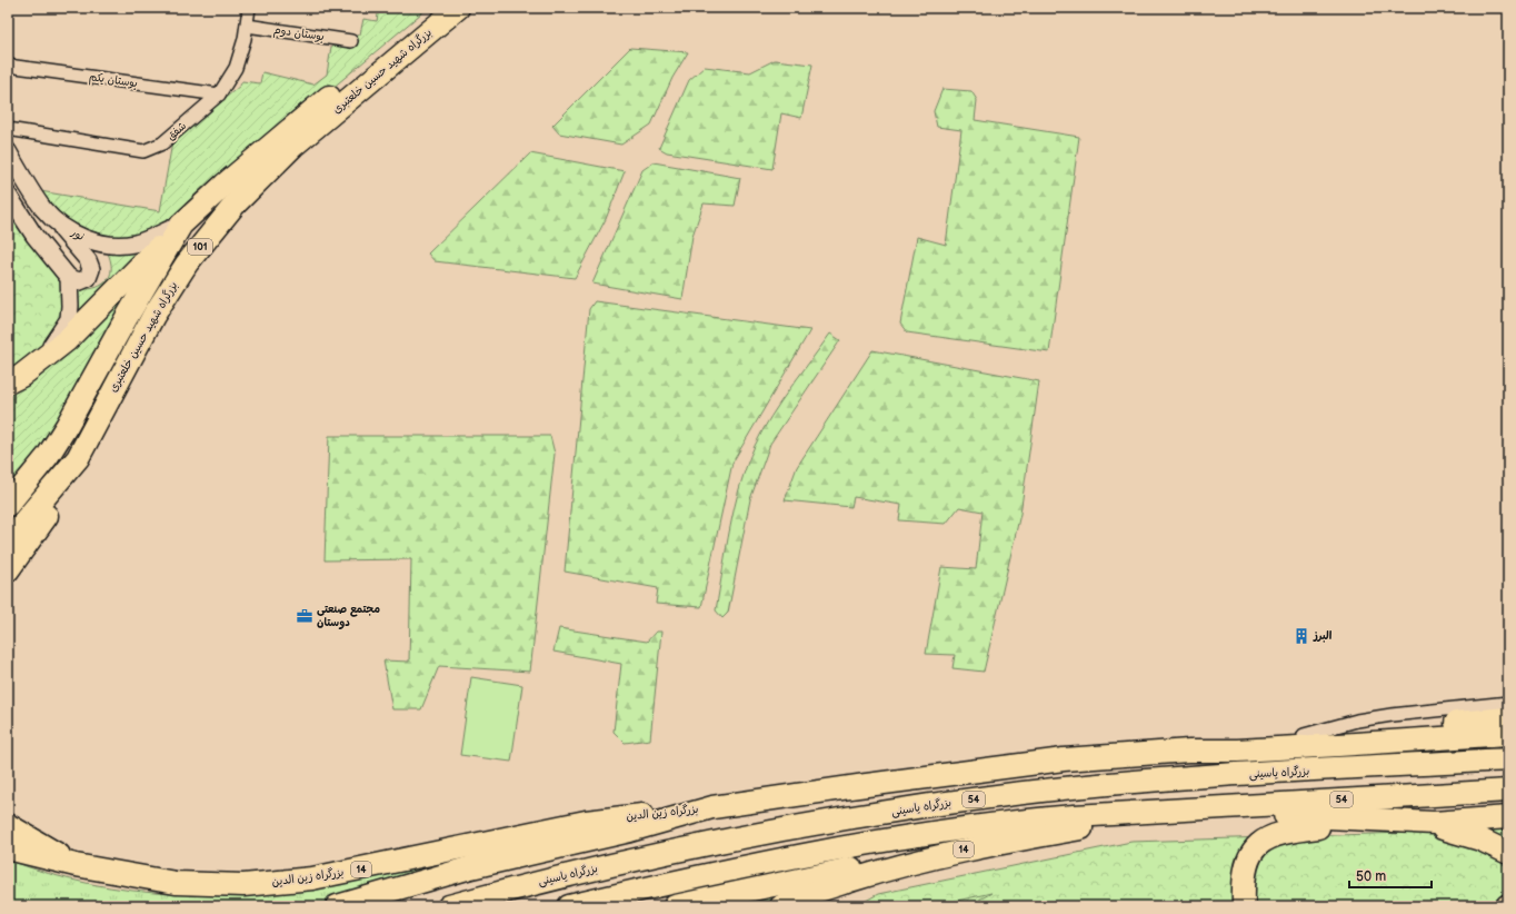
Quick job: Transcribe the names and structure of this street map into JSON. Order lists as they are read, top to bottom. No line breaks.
{"streets":{"highway":["بزرگراه شهید حسین خلعتبری","101","بزرگراه یاسینی","54","بزرگراه زین الدین","14"],"main road":["نور"],"street":["بوستان دوم","بوستان یکم","شفق"]},"crossings":[["بوستان دوم","شفق"],["بزرگراه شهید حسین خلعتبری","نور"],["بوستان یکم","شفق"],["54","14"]],"places":{"office":["مجتمع صنعتی دوستان"],"building":["البرز"]},"scale_bar":"50 m"}
